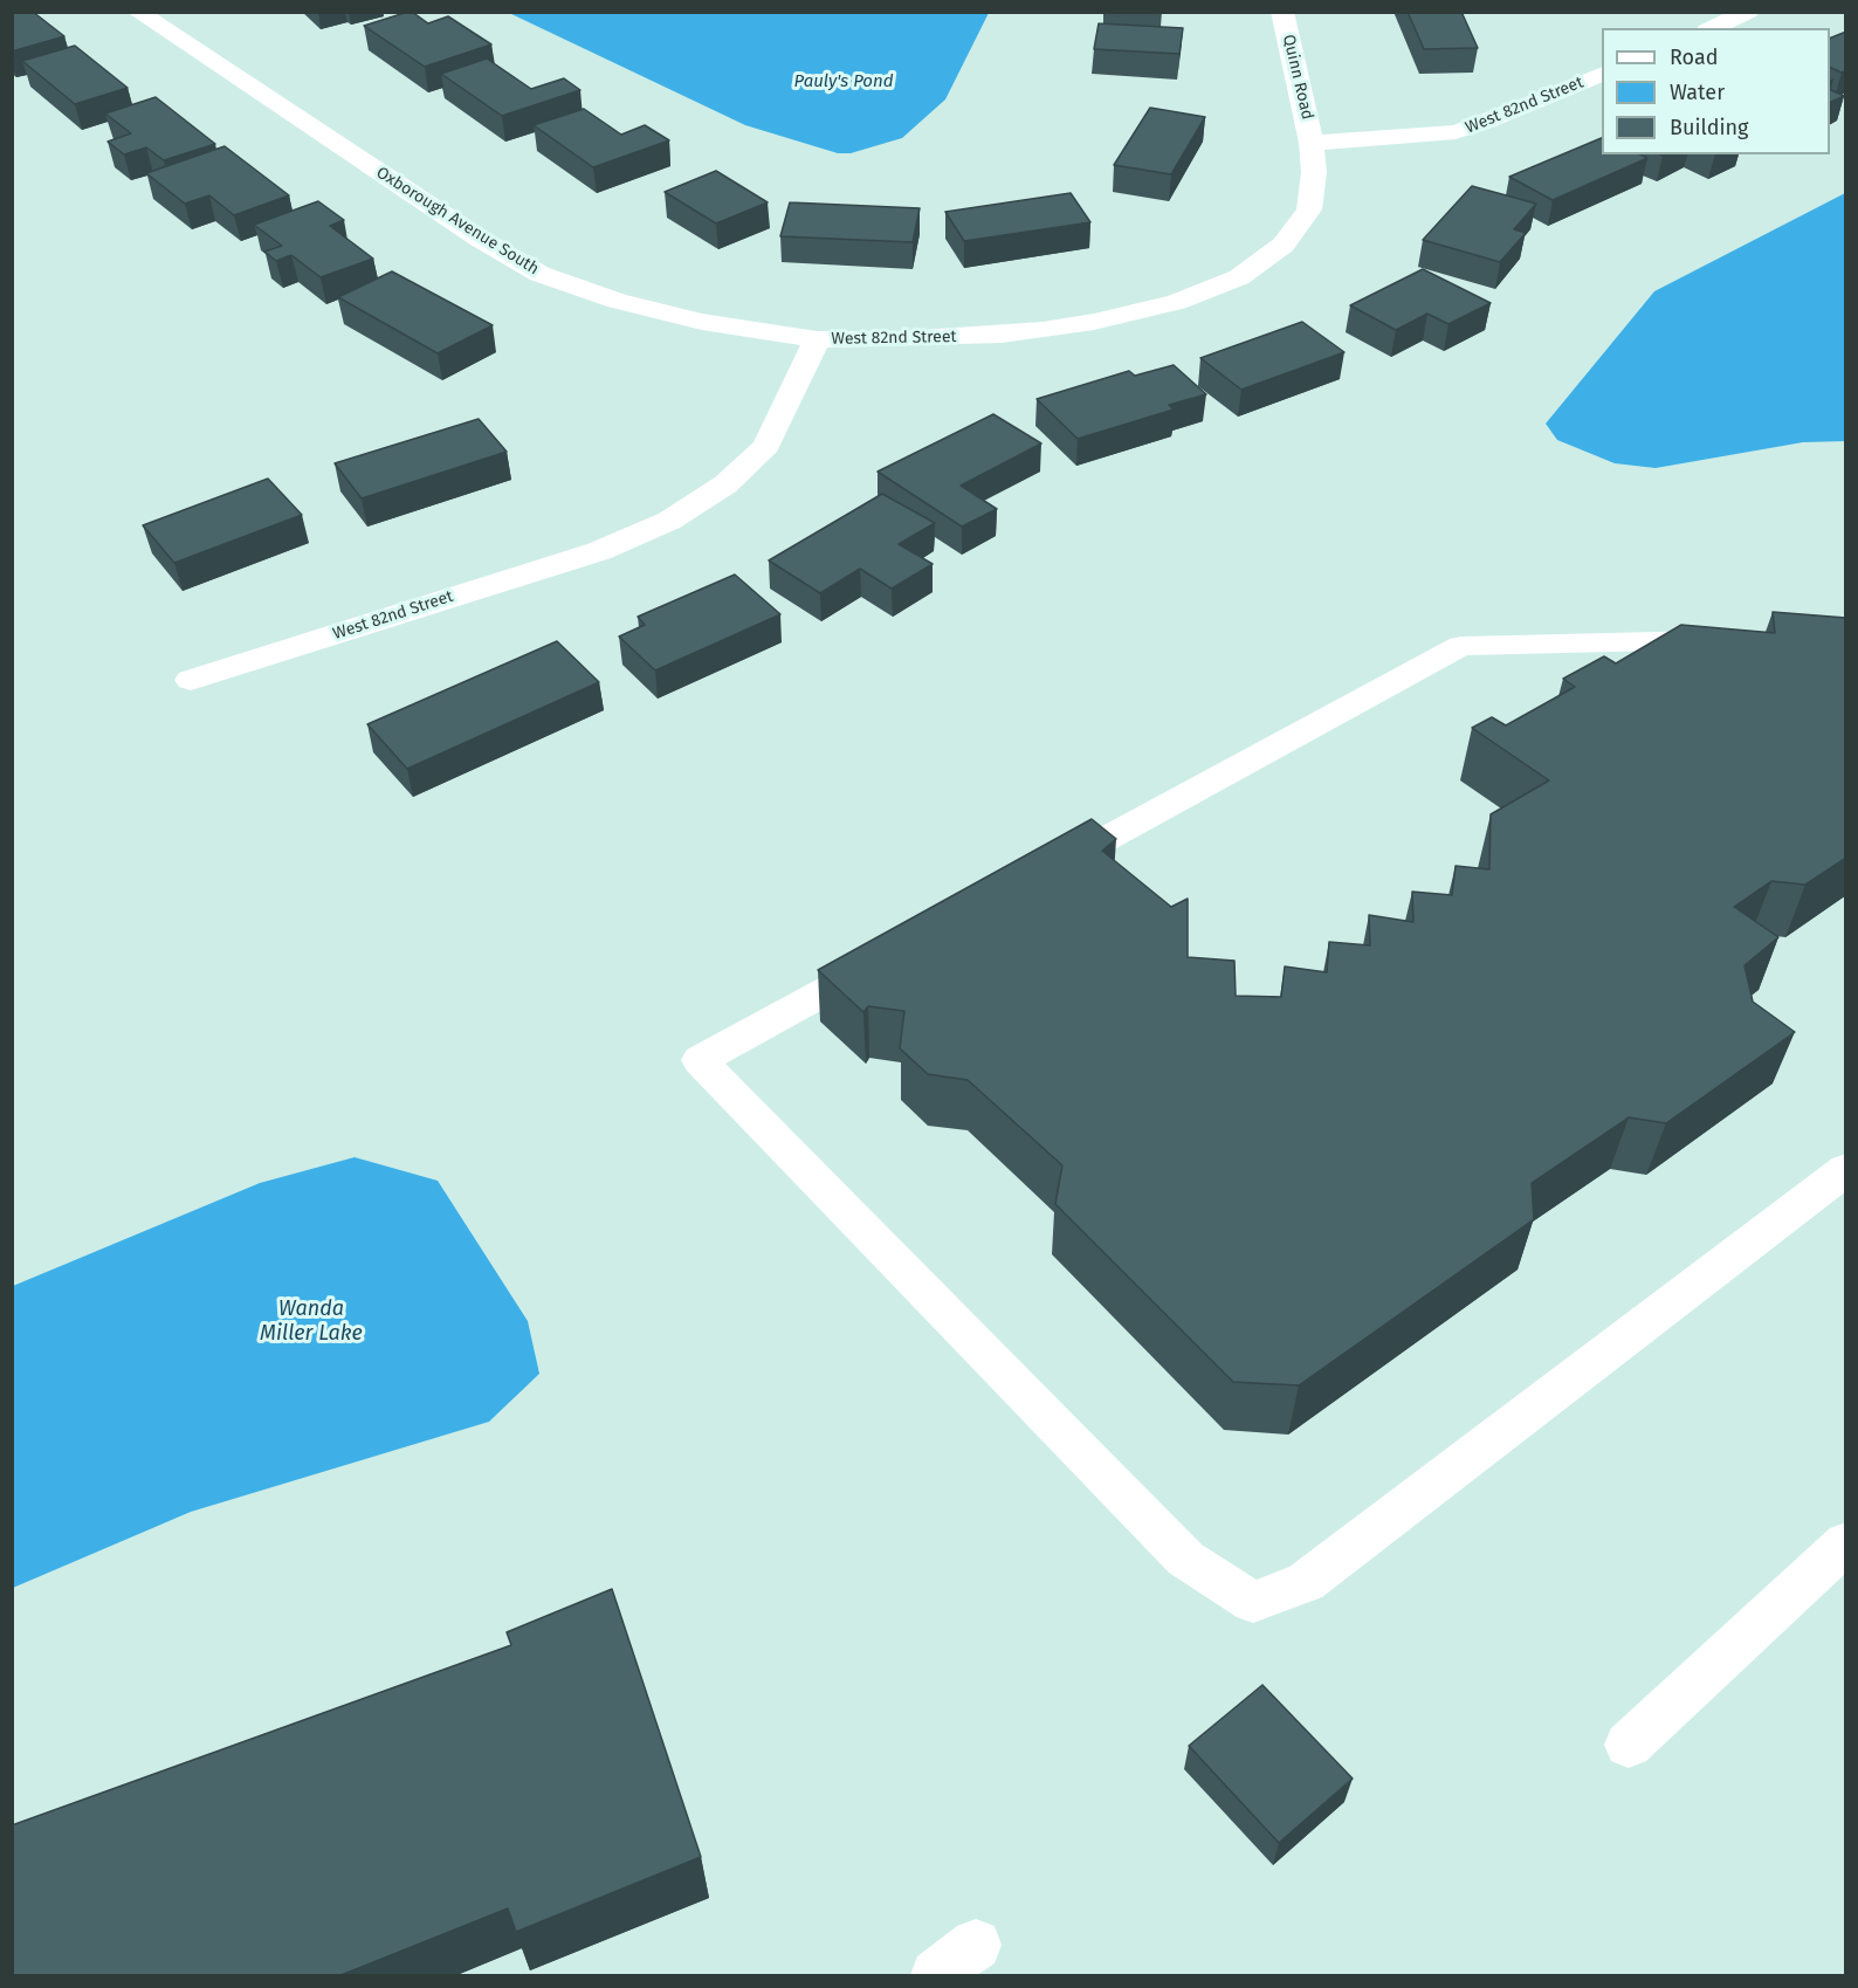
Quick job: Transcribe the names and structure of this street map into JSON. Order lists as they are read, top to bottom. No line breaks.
{"streets":{"street":["Quinn Road","West 82nd Street","Oxborough Avenue South"]},"crossings":[["Quinn Road","West 82nd Street"],["West 82nd Street","Oxborough Avenue South"]],"water":["Pauly's Pond","Wanda Miller Lake"],"legend":["Road","Water","Building"]}
